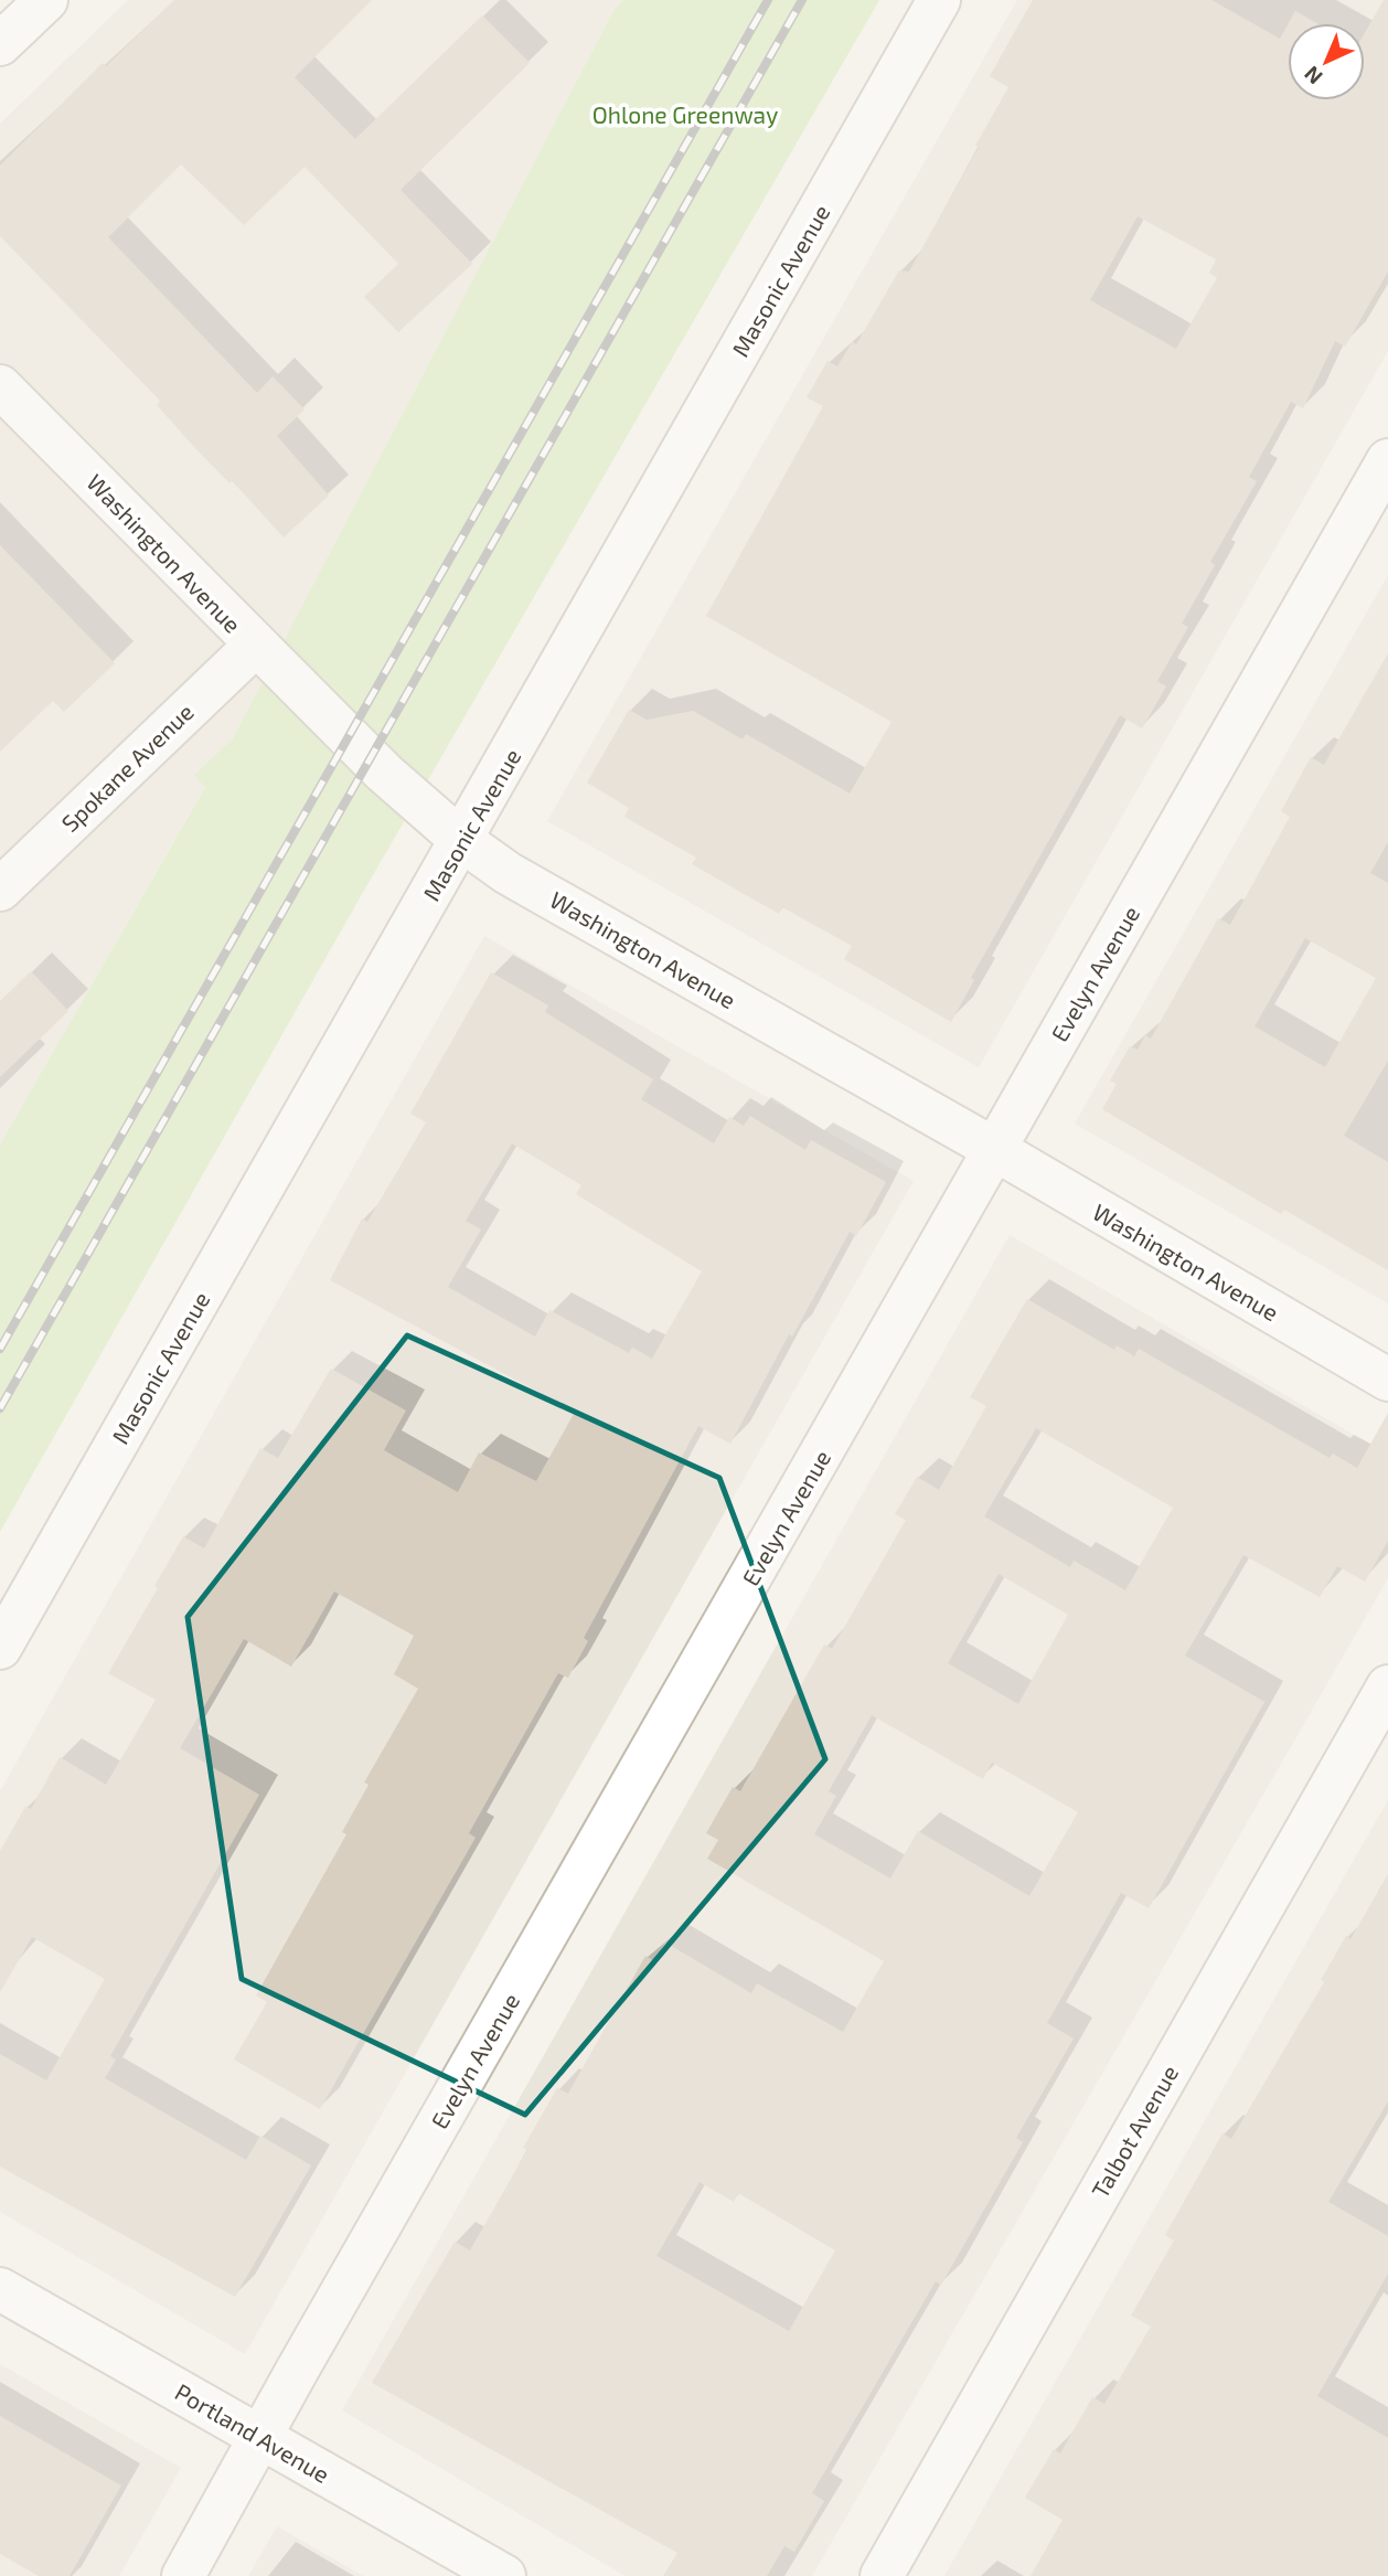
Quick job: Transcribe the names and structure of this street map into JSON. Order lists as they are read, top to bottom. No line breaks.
{"streets":{"street":["Masonic Avenue","Washington Avenue","Spokane Avenue","Evelyn Avenue","Talbot Avenue","Portland Avenue"]},"crossings":[["Masonic Avenue","Washington Avenue"],["Washington Avenue","Spokane Avenue"],["Washington Avenue","Evelyn Avenue"],["Evelyn Avenue","Portland Avenue"]],"parks":["Ohlone Greenway"],"north":"bottom left"}
